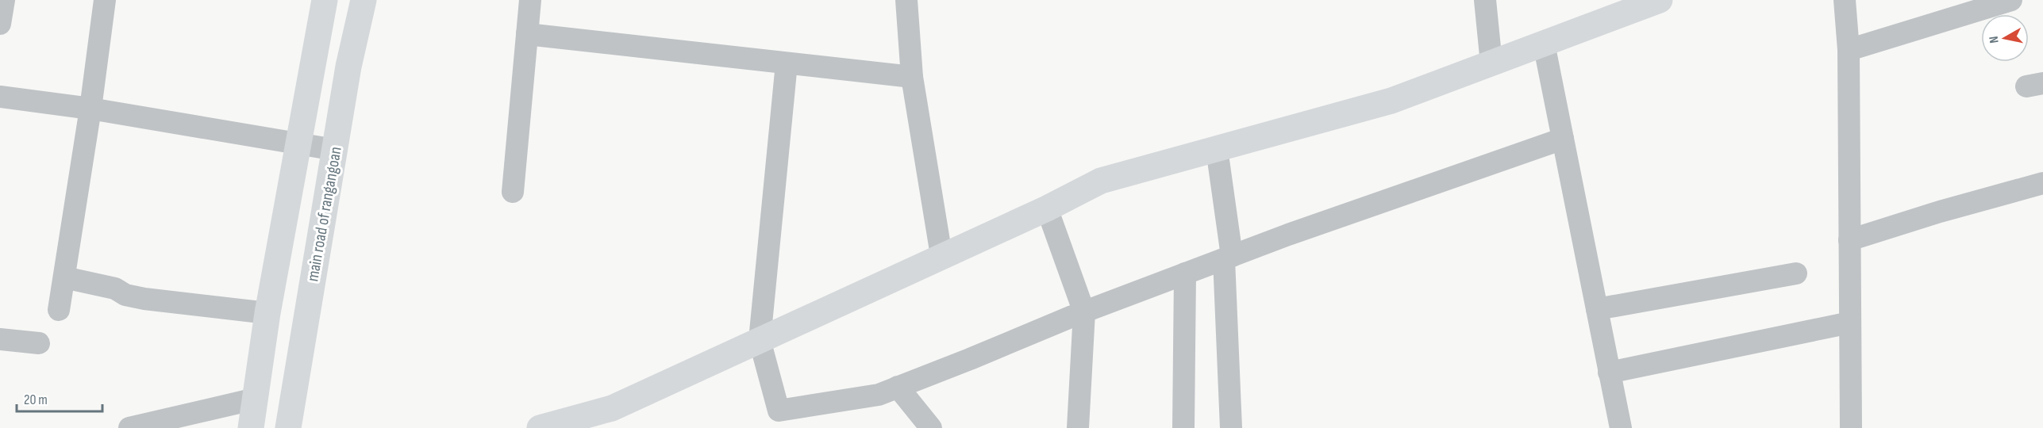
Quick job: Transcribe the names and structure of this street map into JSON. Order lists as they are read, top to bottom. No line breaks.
{"streets":{"street":["main road of rangangoan"]},"scale_bar":"20 m","north":"left"}
